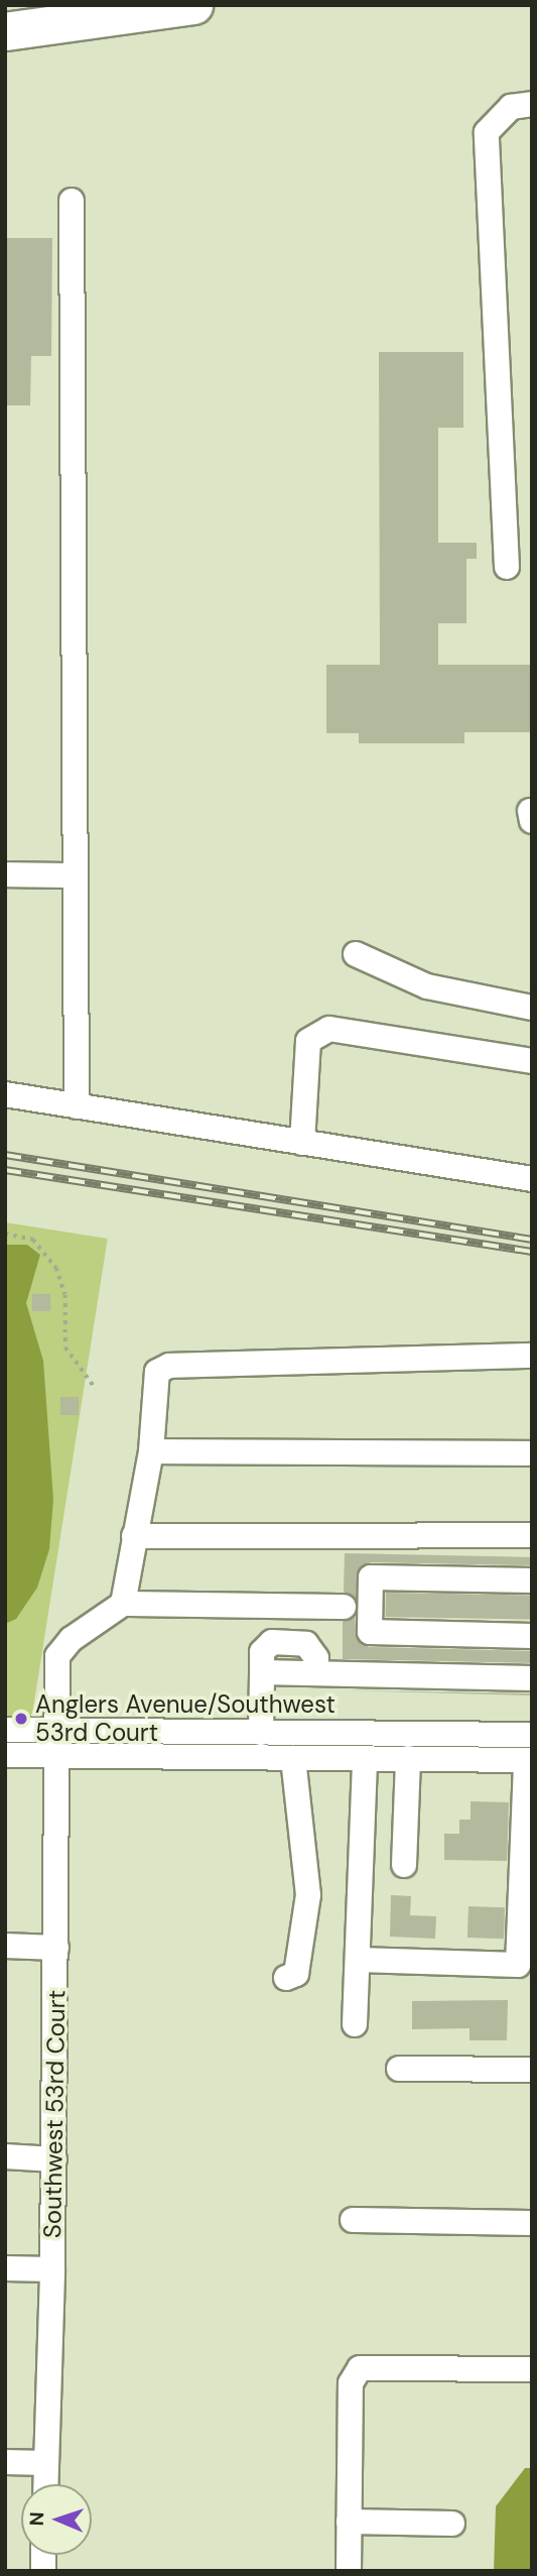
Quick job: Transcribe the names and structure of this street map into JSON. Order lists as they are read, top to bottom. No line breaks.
{"streets":{"street":["Southwest 53rd Court"]},"places":["Anglers Avenue/Southwest 53rd Court"],"north":"left"}
